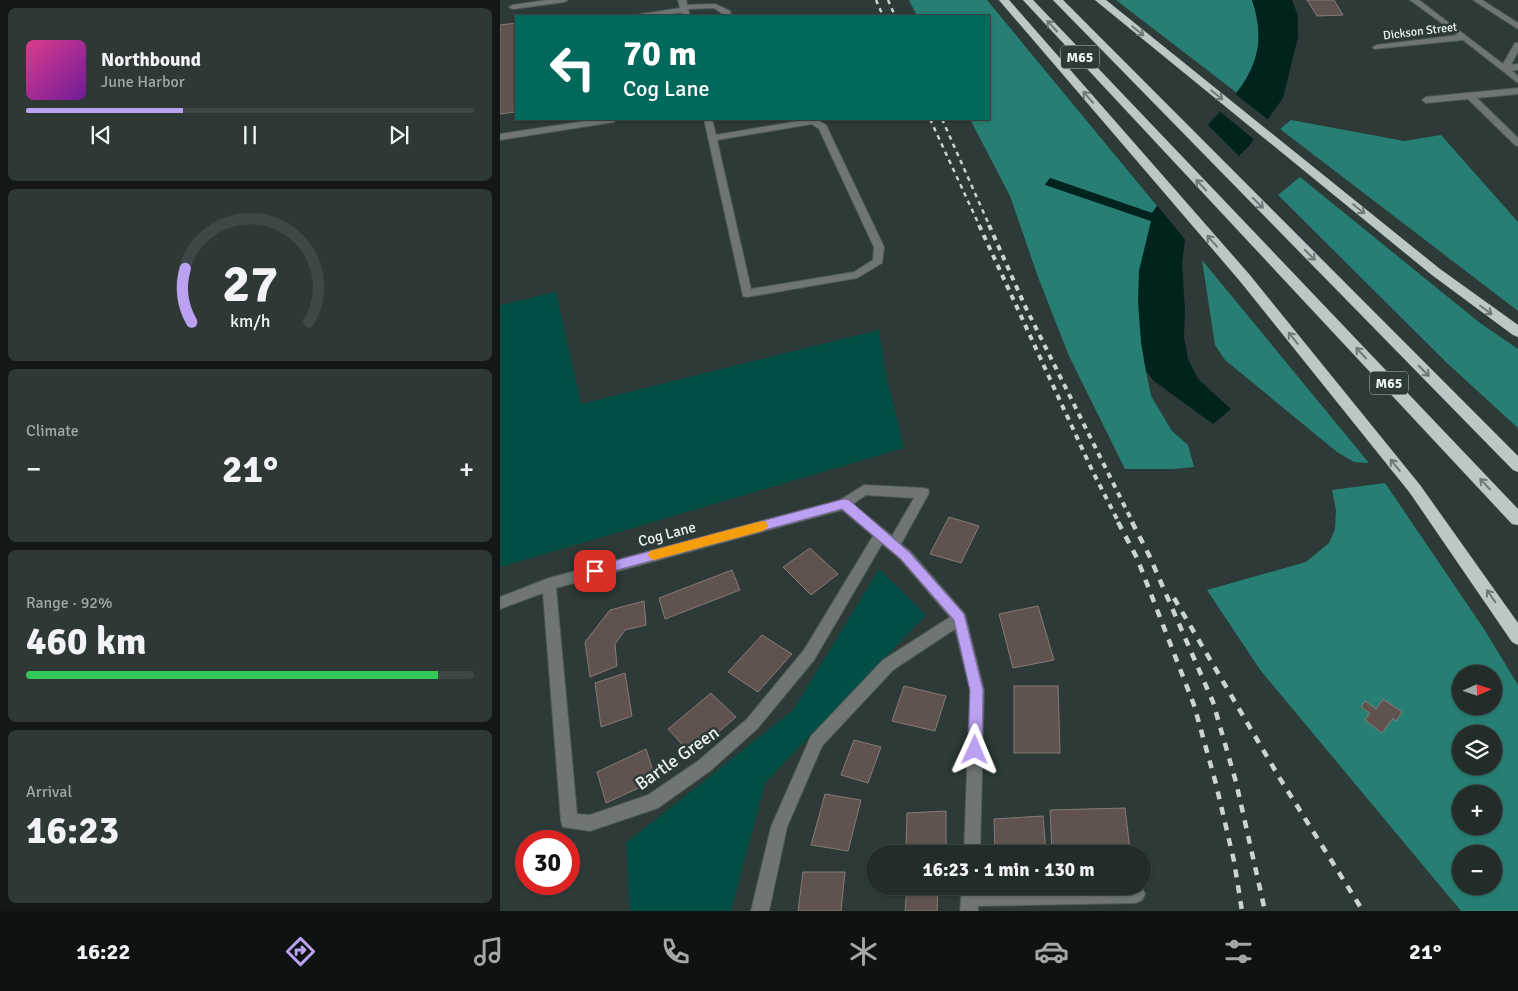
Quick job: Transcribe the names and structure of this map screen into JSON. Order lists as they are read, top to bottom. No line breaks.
{"streets":{"highway":["M65"],"street":["Dickson Street","Cog Lane","Bartle Green"]},"crossings":[["Cog Lane","Bartle Green"]],"north":"right","page":{"turn":["70 m","Cog Lane"],"song":["Northbound","June Harbor"],"tile":["Climate",["Range · 92%","460 km"],["Arrival","16:23"]],"heat":["−","21°","+"],"map_buttons":["+","−"],"limit":"30","trip":"16:23 · 1 min · 130 m","tabs":["16:22","21°"],"gauge":["27","km/h"]}}
